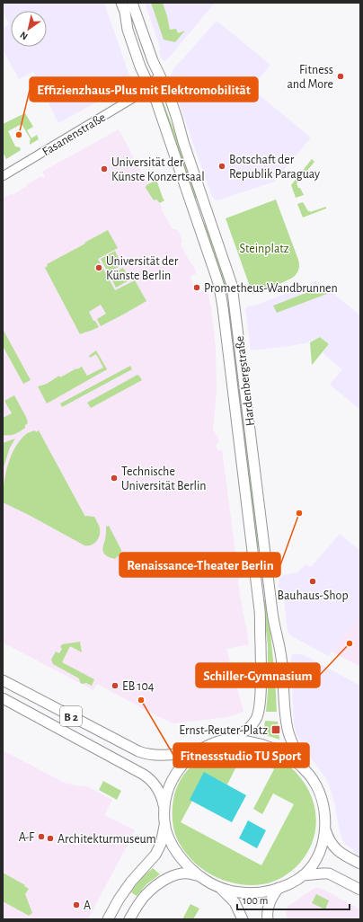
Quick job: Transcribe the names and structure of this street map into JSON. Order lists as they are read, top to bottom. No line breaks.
{"streets":{"main road":["Hardenbergstraße","B 2"],"street":["Fasanenstraße"]},"crossings":[["Fasanenstraße","Hardenbergstraße"],["Hardenbergstraße","B 2"]],"parks":["Steinplatz"],"places":{"other":["Fitness and More","Effizienzhaus-Plus mit Elektromobilität","Botschaft der Republik Paraguay","Universität der Künste Konzertsaal","Universität der Künste Berlin","Prometheus-Wandbrunnen","Technische Universität Berlin","Renaissance-Theater Berlin","Bauhaus-Shop","Schiller-Gymnasium","EB 104","Fitnessstudio TU Sport","A-F","Architekturmuseum","A"],"transit":["Ernst-Reuter-Platz"]},"scale_bar":"100 m","north":"bottom left"}
